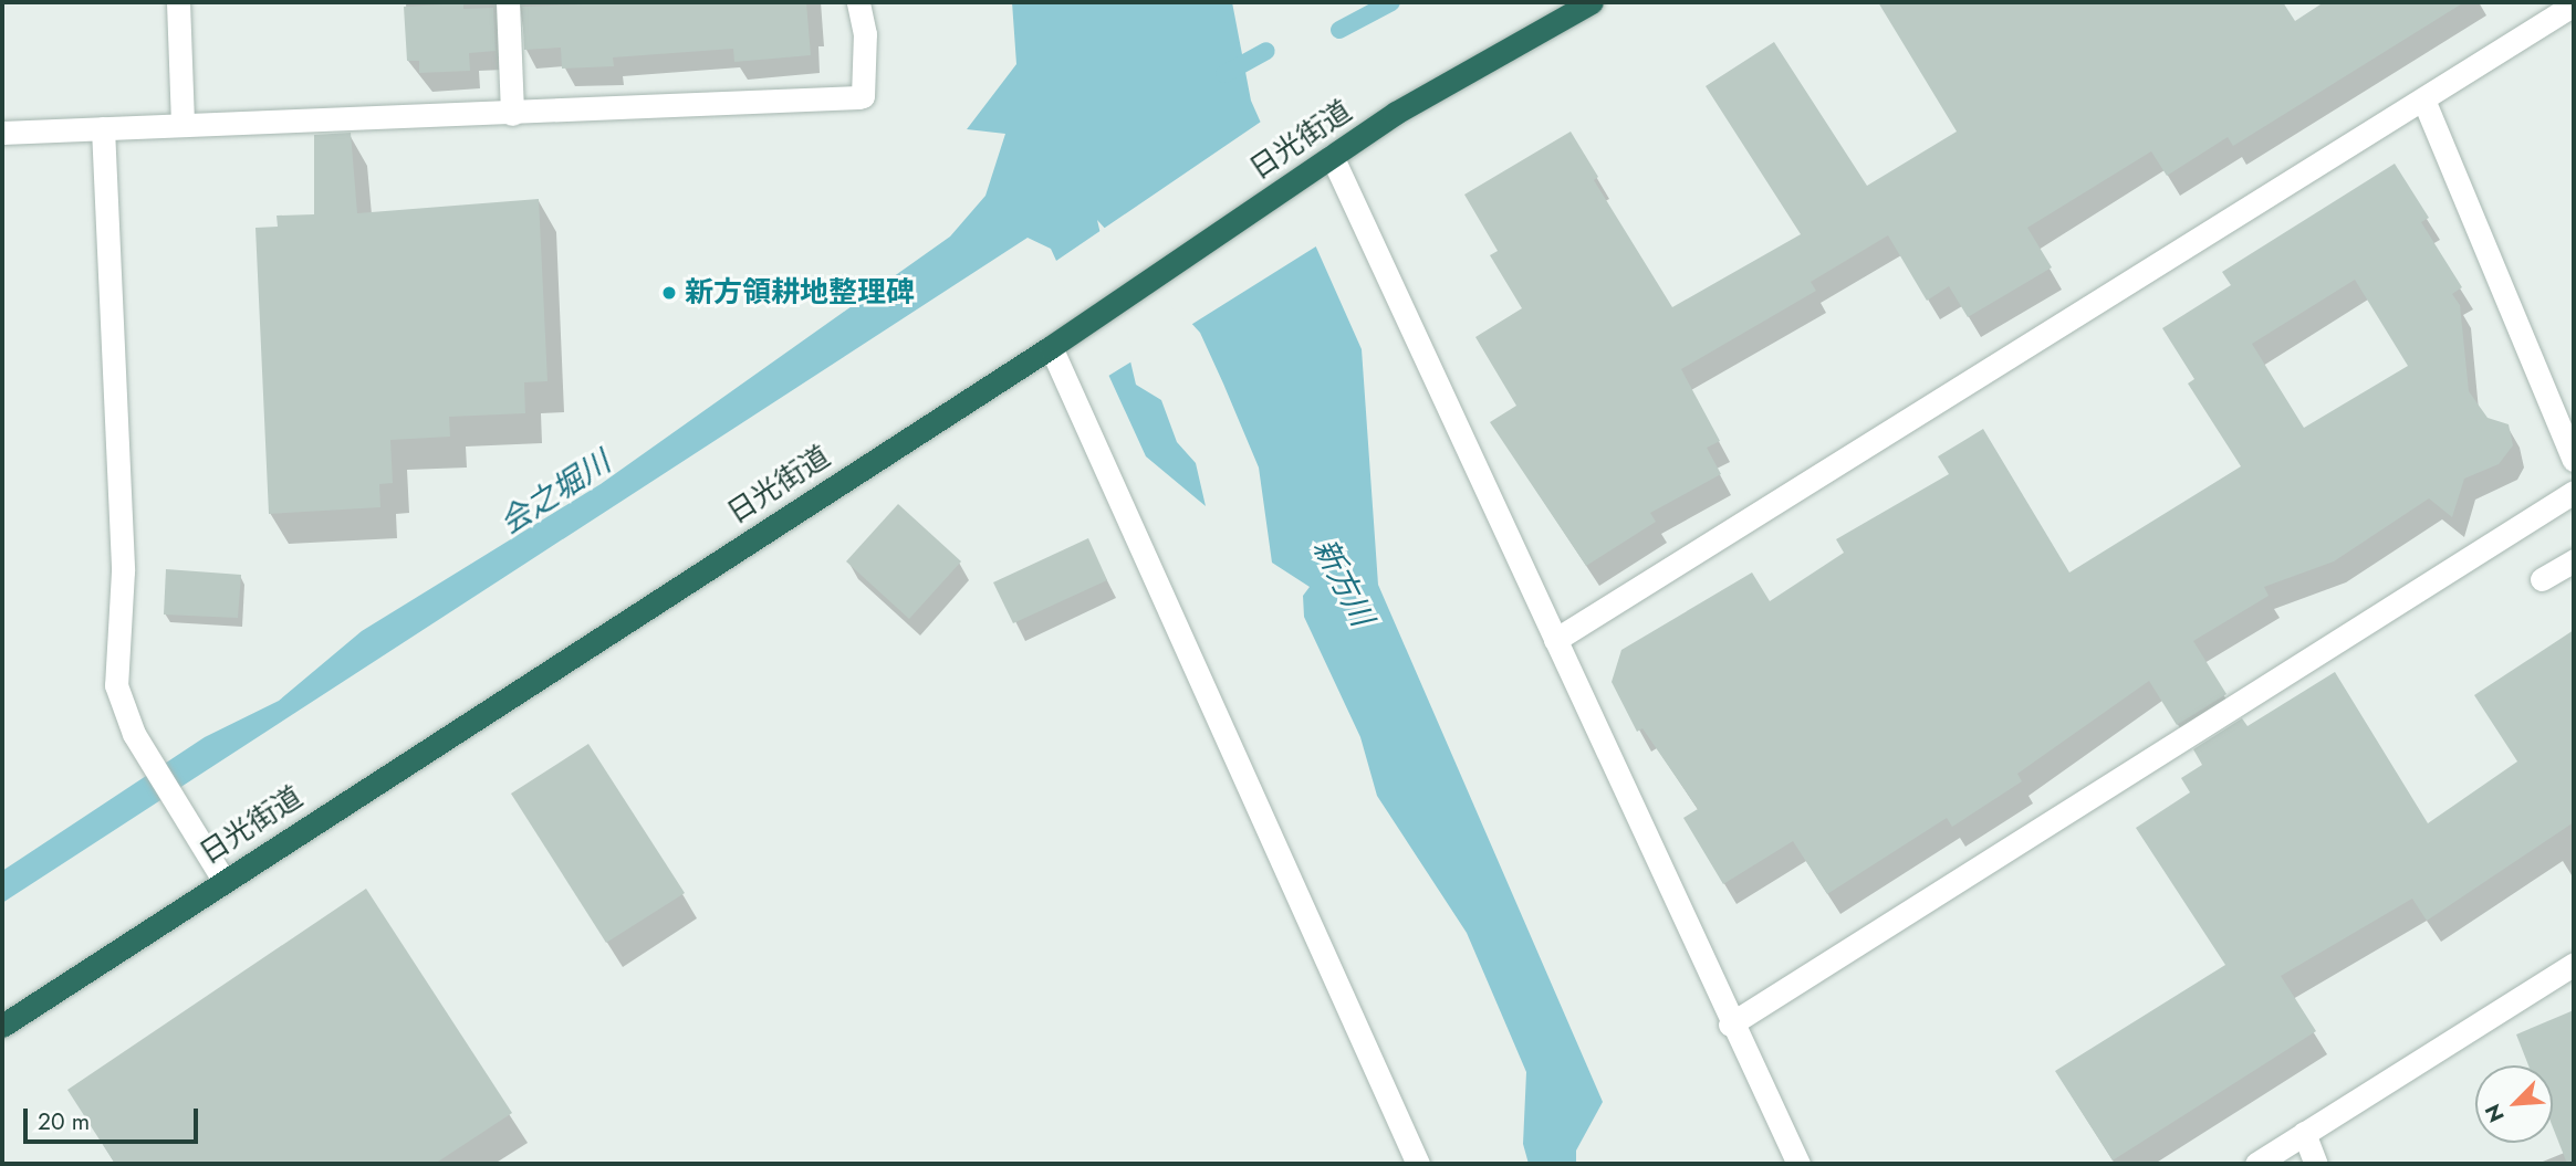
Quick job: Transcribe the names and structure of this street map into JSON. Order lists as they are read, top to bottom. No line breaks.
{"streets":{"highway":["日光街道"]},"water":["会之堀川","新方川"],"places":["新方領耕地整理碑"],"scale_bar":"20 m","north":"bottom left"}
